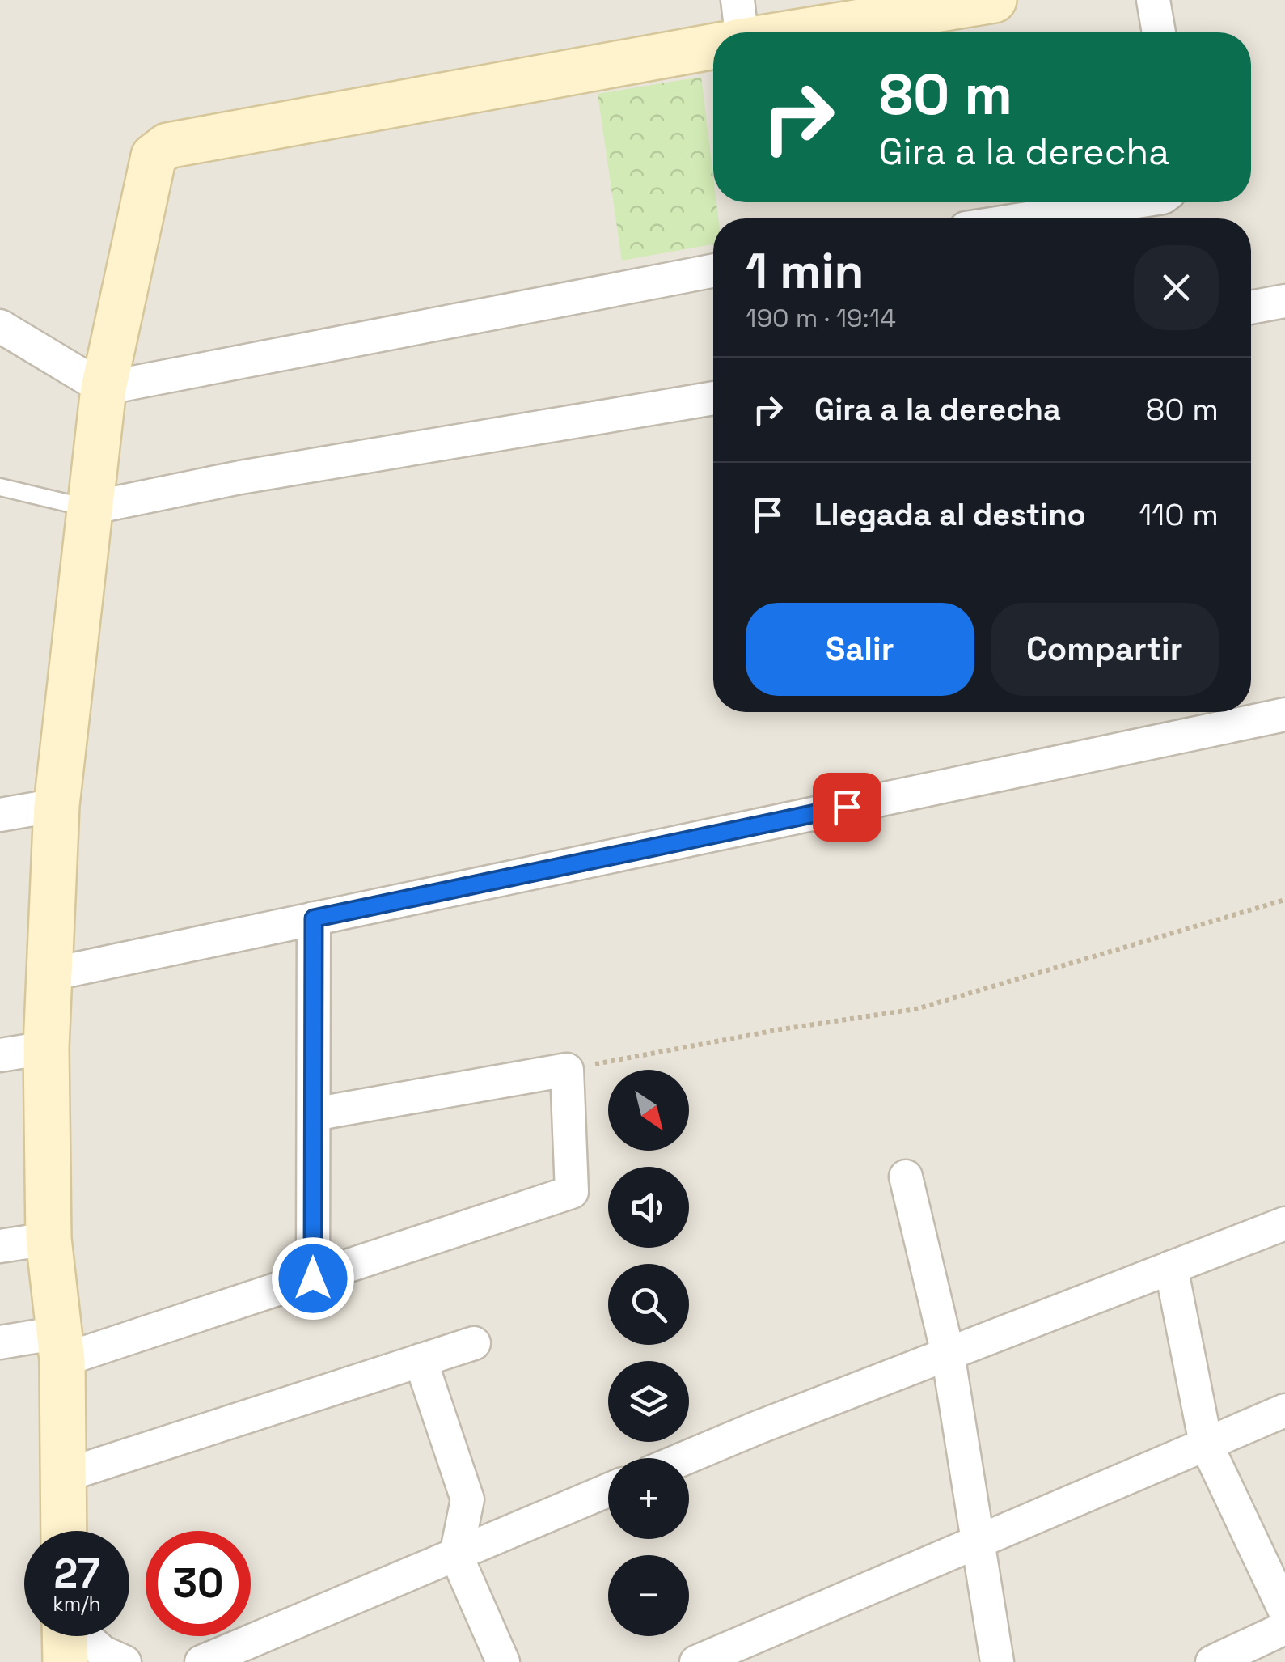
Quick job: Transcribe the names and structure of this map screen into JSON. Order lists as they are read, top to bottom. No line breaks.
{"north":"bottom right","page":{"turn":["80 m","Gira a la derecha"],"heading":["1 min","190 m · 19:14"],"list":[{"name":"Gira a la derecha","value":"80 m"},{"name":"Llegada al destino","value":"110 m"}],"buttons":["Salir","Compartir"],"map_buttons":["+","−"],"speed":"27 km/h","limit":"30"}}
